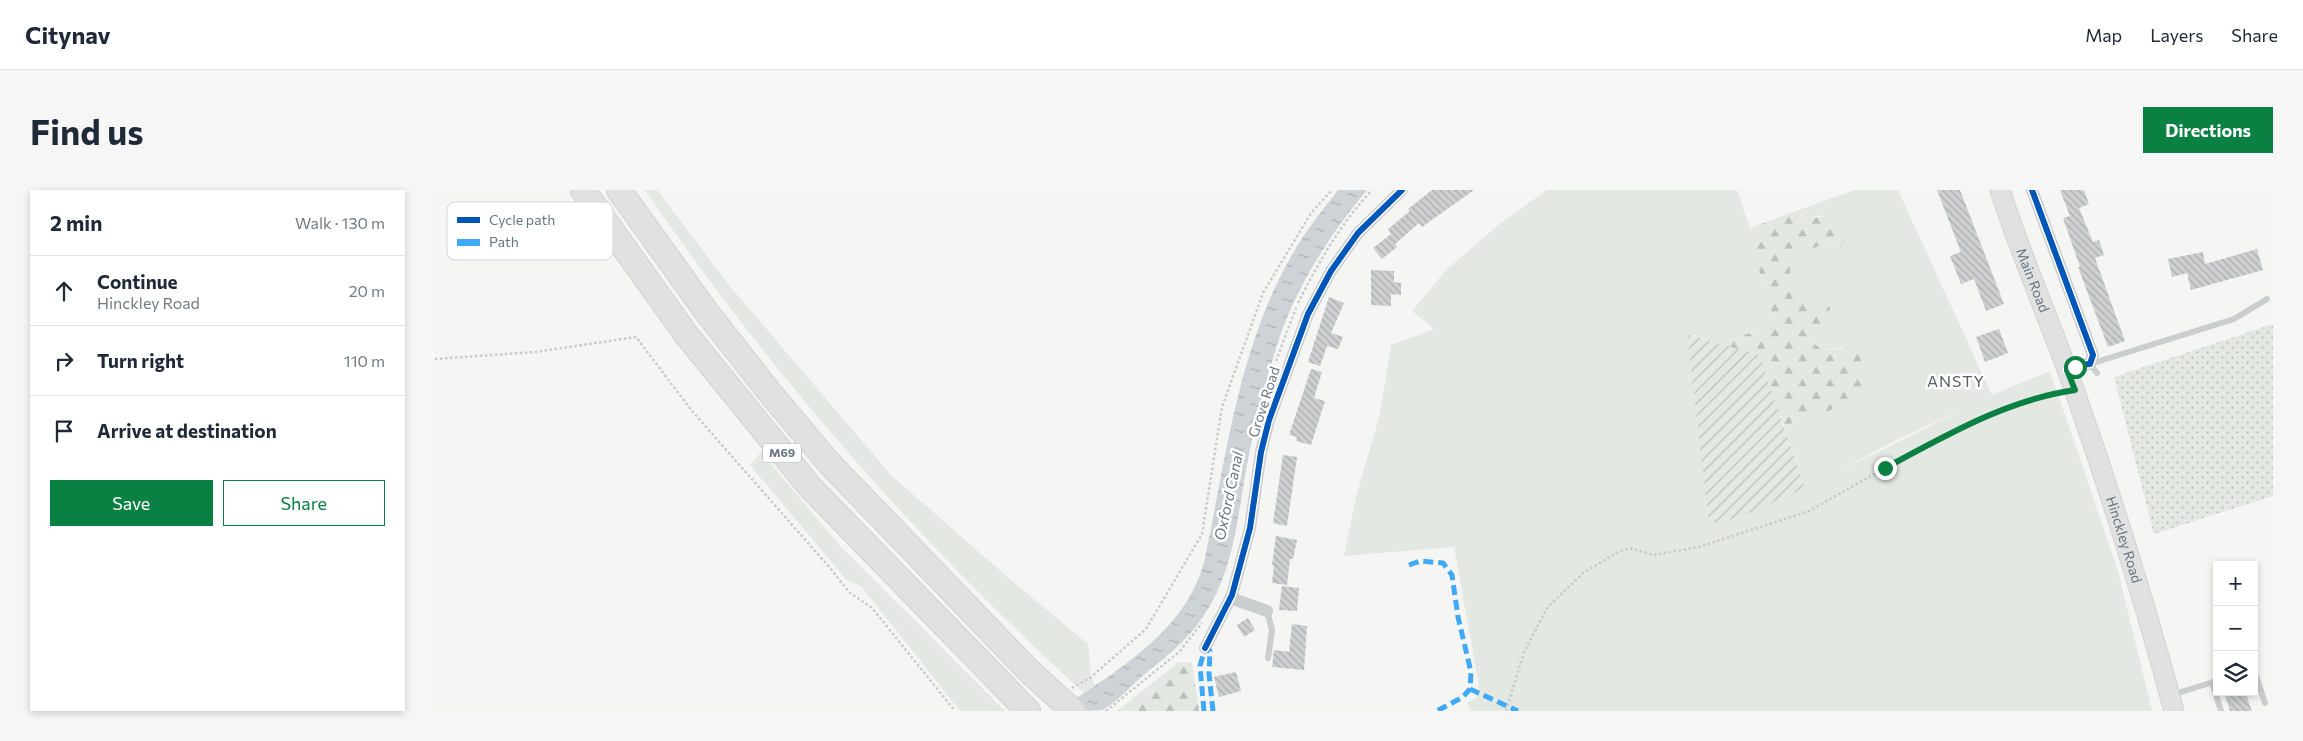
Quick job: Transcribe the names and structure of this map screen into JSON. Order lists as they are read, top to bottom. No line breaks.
{"streets":{"highway":["M69"],"main road":["Main Road","Hinckley Road"],"street":["Grove Road"]},"crossings":[["Main Road","Hinckley Road"]],"districts":["ANSTY"],"water":["Oxford Canal"],"legend":["Cycle path","Path"],"page":{"header":"Citynav","nav":["Map","Layers","Share"],"buttons":["Directions",["Save","Share"]],"title":"Find us","heading":["2 min","Walk · 130 m"],"list":[["Continue","Hinckley Road","20 m"],["Turn right","110 m"],"Arrive at destination"],"map_buttons":["+","−"]}}
